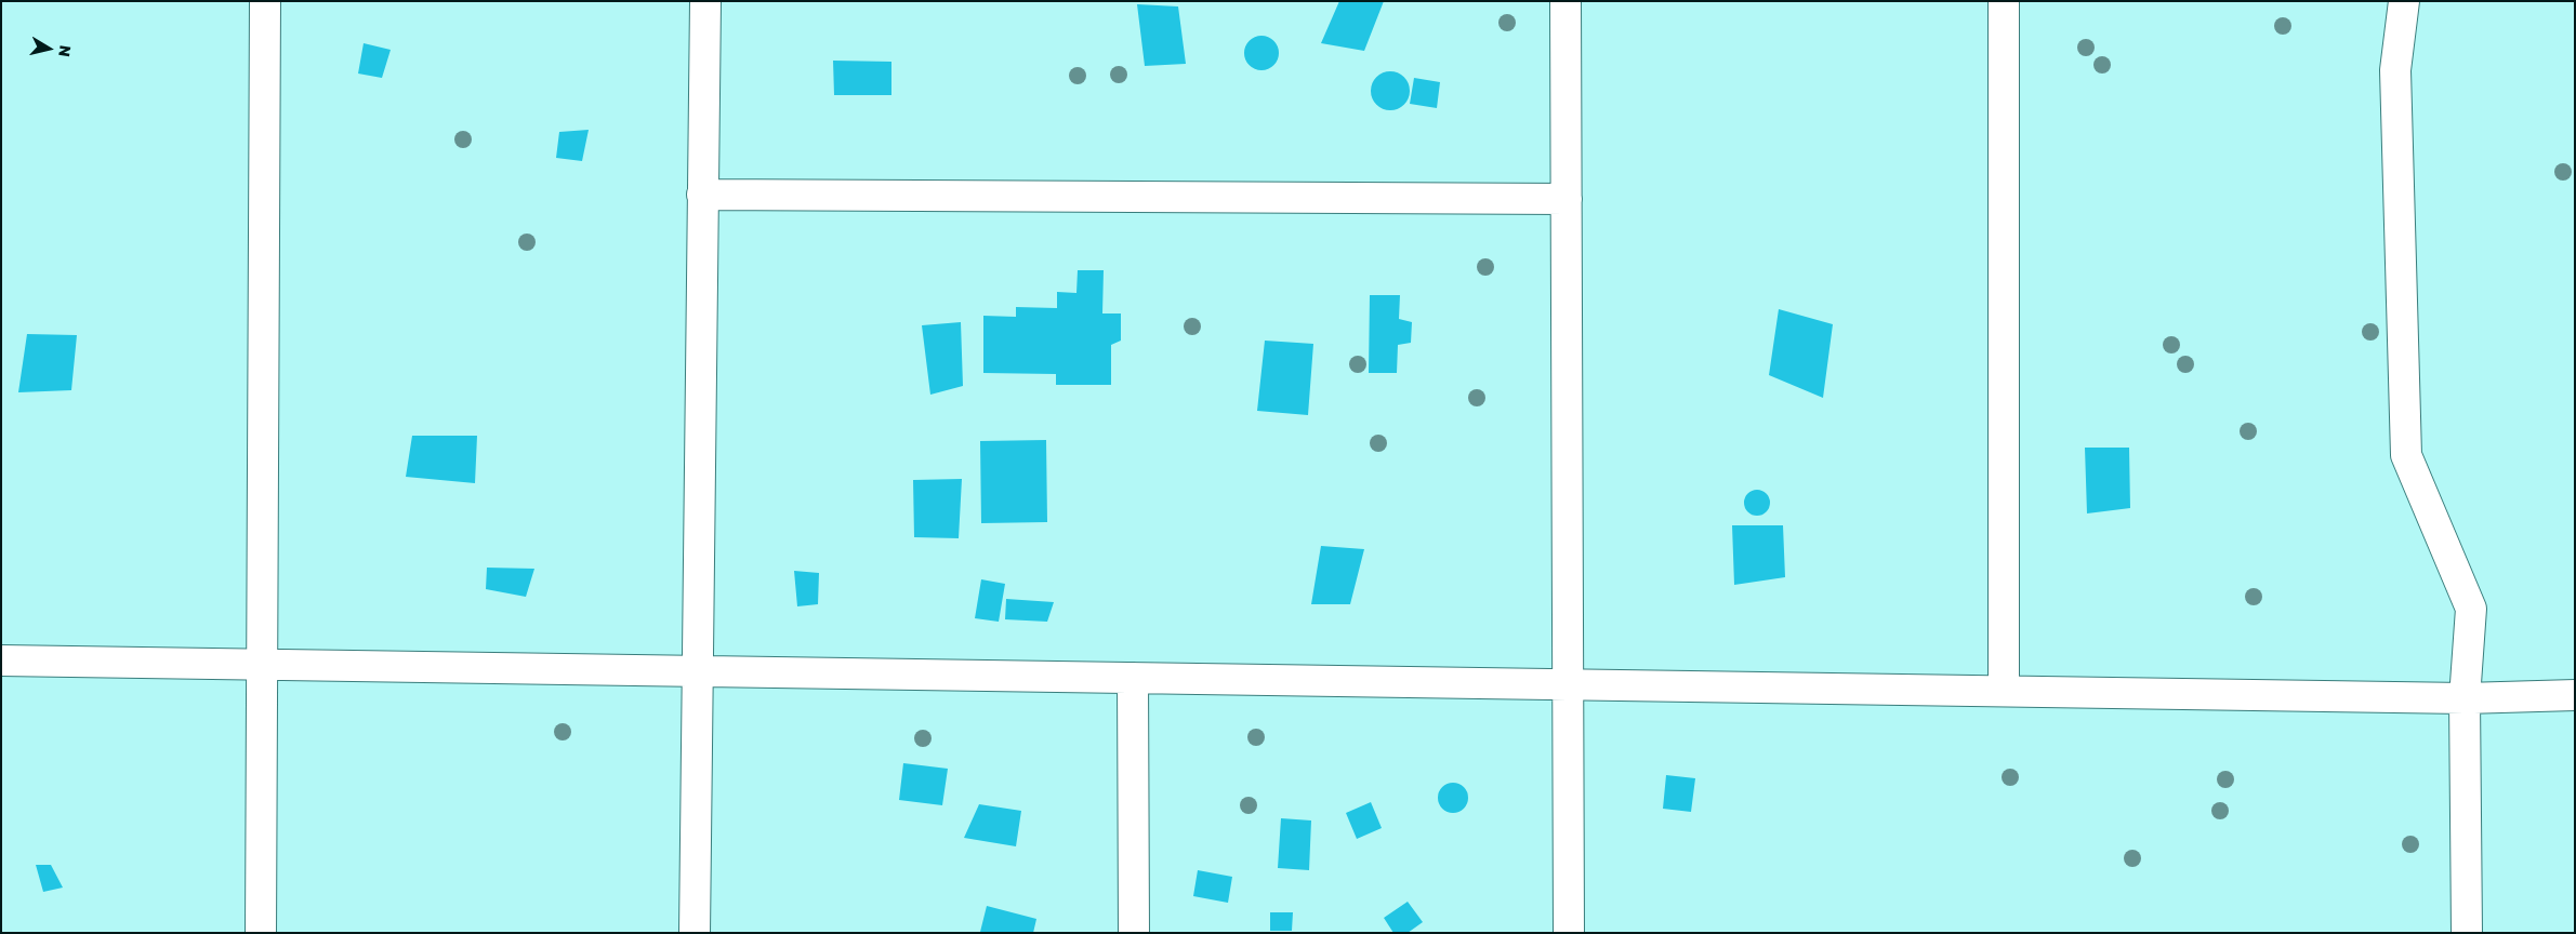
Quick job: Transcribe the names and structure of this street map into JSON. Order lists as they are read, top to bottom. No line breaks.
{"north":"right"}
